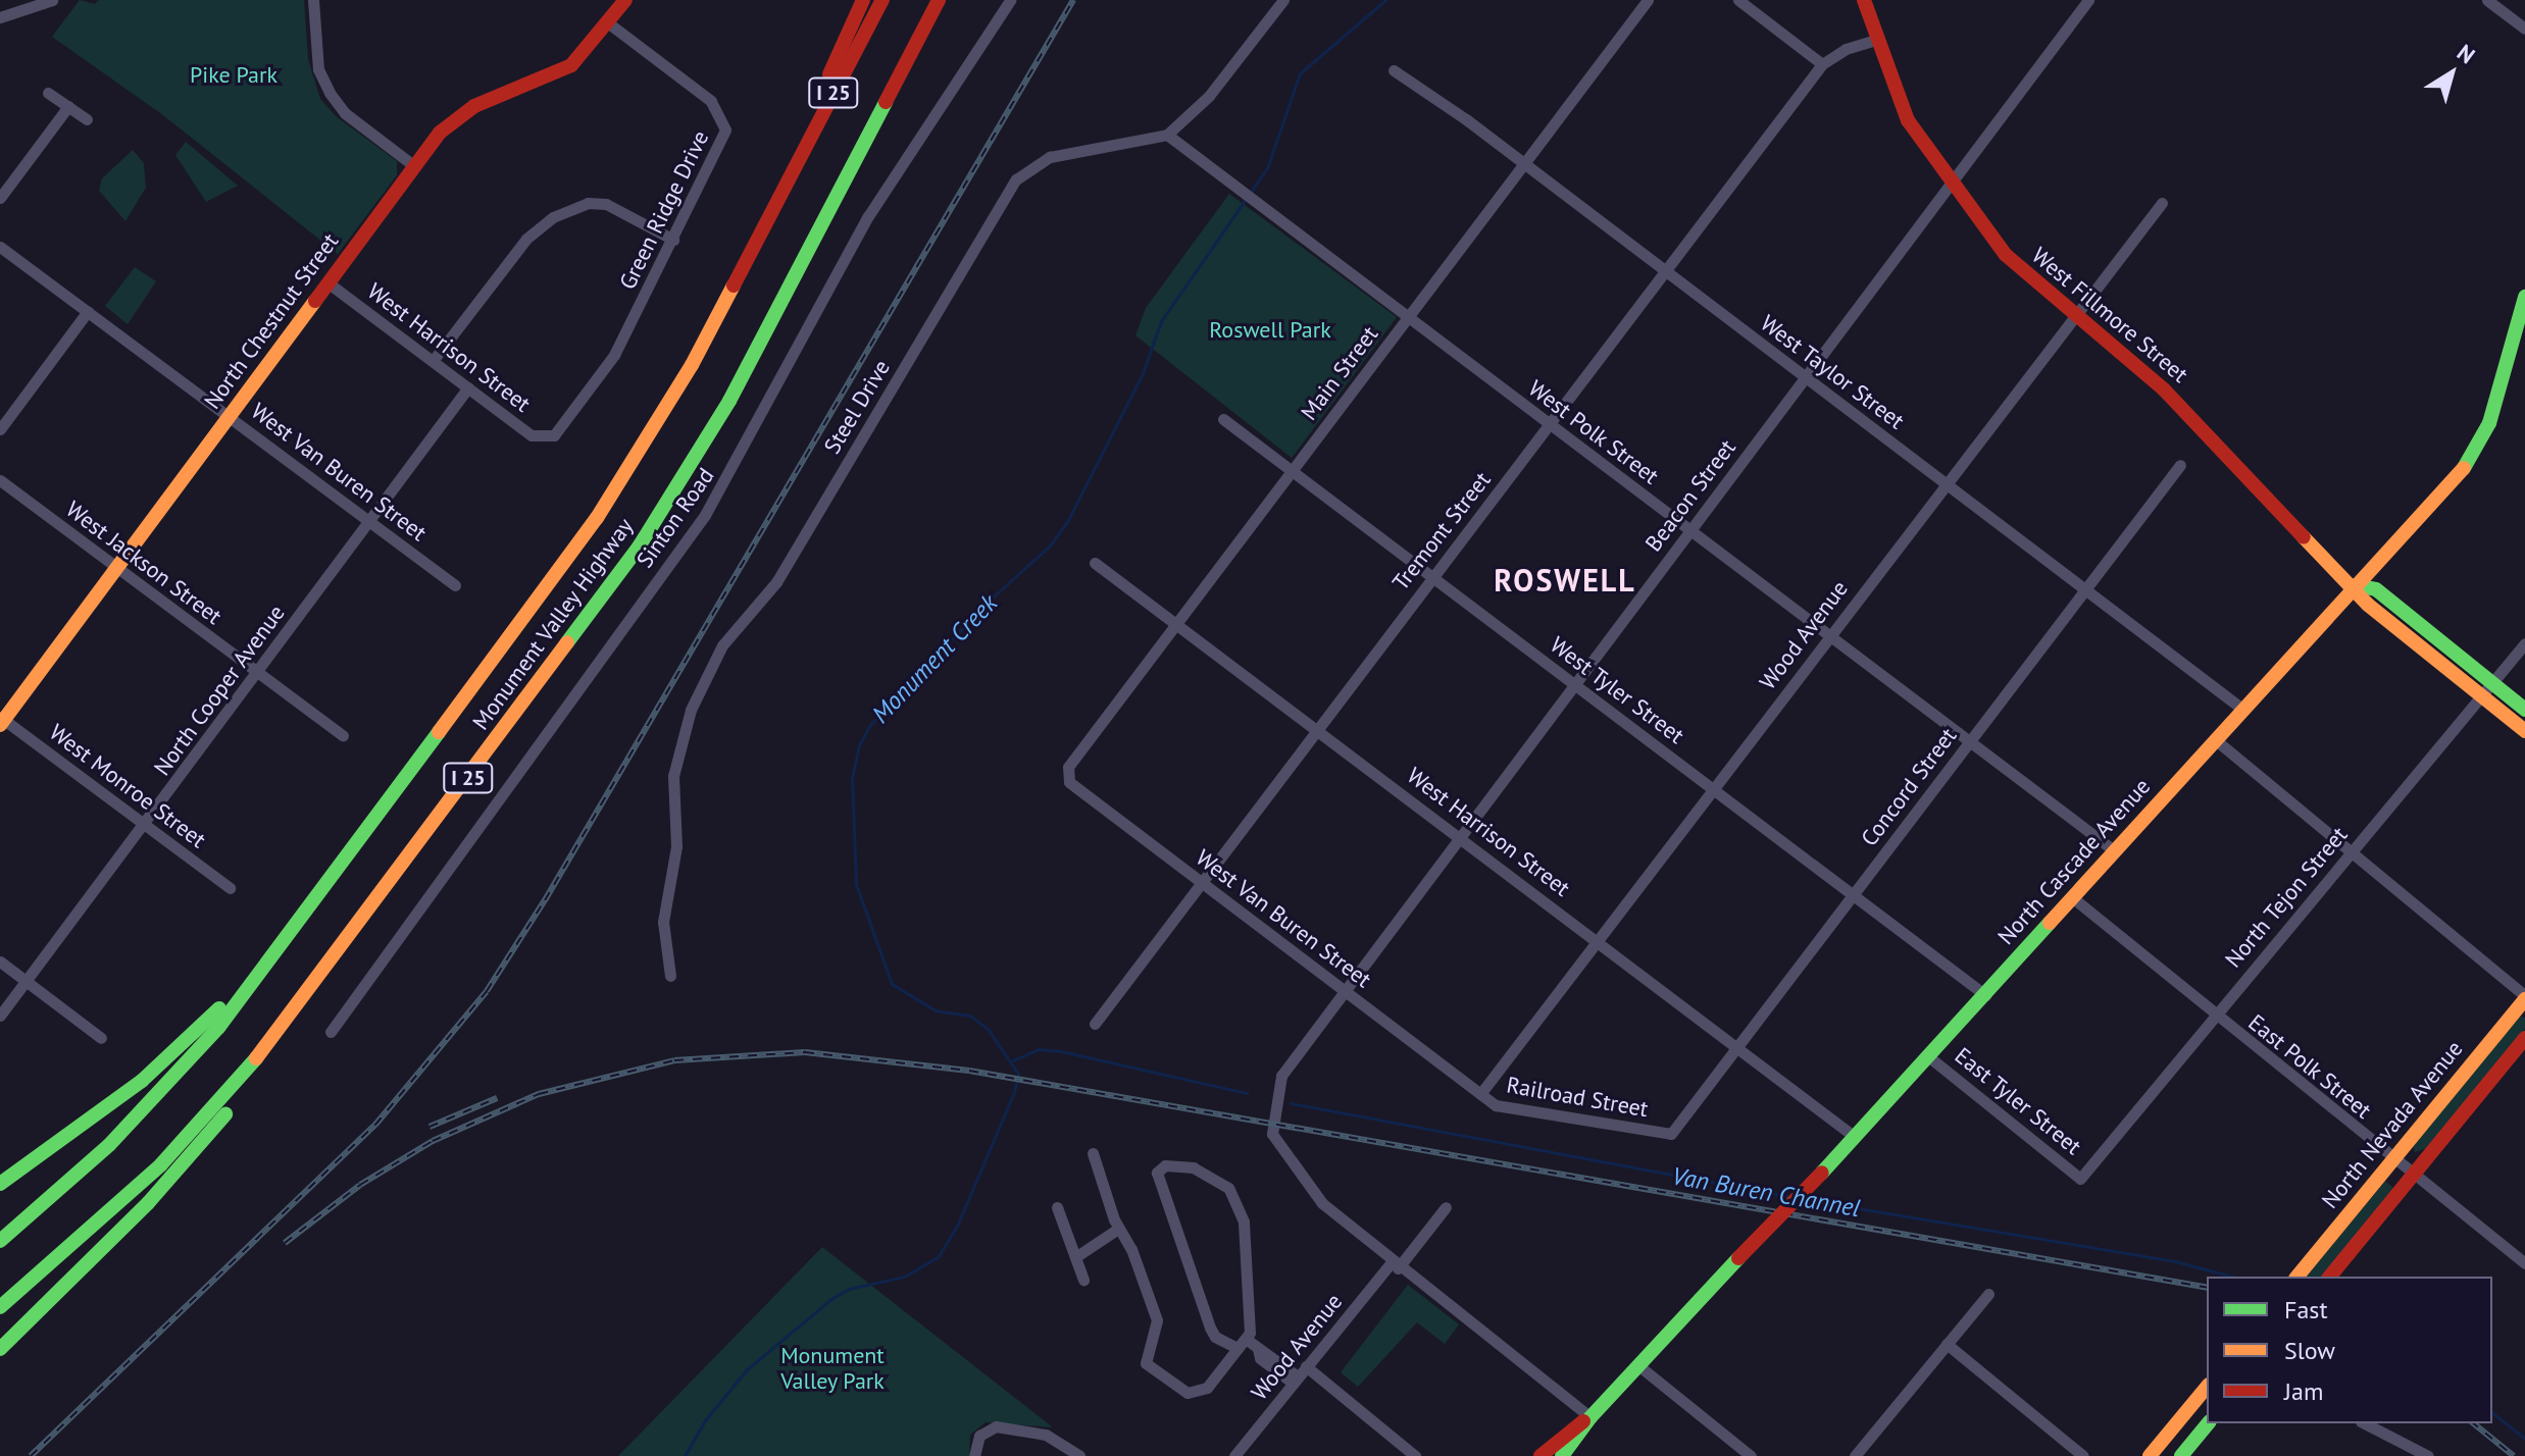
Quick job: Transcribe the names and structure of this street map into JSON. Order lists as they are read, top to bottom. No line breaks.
{"streets":{"main road":["I 25","West Fillmore Street","North Chestnut Street","Monument Valley Highway","North Cascade Avenue","North Nevada Avenue"],"street":["Green Ridge Drive","West Harrison Street","West Taylor Street","Main Street","Steel Drive","West Polk Street","West Van Buren Street","Beacon Street","Sinton Road","Tremont Street","West Jackson Street","Wood Avenue","North Cooper Avenue","West Tyler Street","West Monroe Street","Concord Street","North Tejon Street","East Polk Street","Railroad Street","East Tyler Street"]},"crossings":[["Green Ridge Drive","North Chestnut Street"],["Green Ridge Drive","West Harrison Street"],["West Fillmore Street","Beacon Street"],["West Fillmore Street","Wood Avenue"],["West Fillmore Street","North Cascade Avenue"],["West Fillmore Street","North Tejon Street"],["North Chestnut Street","West Harrison Street"],["North Chestnut Street","West Van Buren Street"],["North Chestnut Street","West Jackson Street"],["North Chestnut Street","West Monroe Street"],["West Harrison Street","Main Street"],["West Harrison Street","Beacon Street"],["West Harrison Street","Tremont Street"],["West Harrison Street","Wood Avenue"],["West Harrison Street","North Cooper Avenue"],["West Harrison Street","Concord Street"],["West Harrison Street","North Cascade Avenue"],["West Taylor Street","Main Street"],["West Taylor Street","Beacon Street"],["West Taylor Street","Tremont Street"],["West Taylor Street","Wood Avenue"],["West Taylor Street","Concord Street"],["West Taylor Street","North Cascade Avenue"],["Main Street","West Polk Street"],["Main Street","West Van Buren Street"],["Main Street","West Tyler Street"],["Steel Drive","West Polk Street"],["West Polk Street","Beacon Street"],["West Polk Street","Tremont Street"],["West Polk Street","Wood Avenue"],["West Polk Street","Concord Street"],["West Polk Street","North Cascade Avenue"],["West Van Buren Street","Beacon Street"],["West Van Buren Street","Tremont Street"],["West Van Buren Street","Wood Avenue"],["West Van Buren Street","North Cooper Avenue"],["West Van Buren Street","Railroad Street"],["Beacon Street","Wood Avenue"],["Beacon Street","West Tyler Street"],["Tremont Street","West Tyler Street"],["West Jackson Street","North Cooper Avenue"],["Wood Avenue","West Tyler Street"],["Wood Avenue","Railroad Street"],["North Cooper Avenue","West Monroe Street"],["West Tyler Street","Concord Street"],["West Tyler Street","North Cascade Avenue"],["Concord Street","Railroad Street"],["North Cascade Avenue","East Polk Street"],["North Cascade Avenue","East Tyler Street"],["North Tejon Street","East Polk Street"],["North Tejon Street","East Tyler Street"],["East Polk Street","North Nevada Avenue"]],"districts":["ROSWELL"],"water":["Monument Creek","Van Buren Channel"],"parks":["Pike Park","Roswell Park","Monument Valley Park"],"legend":["Fast","Slow","Jam"],"north":"top right"}
